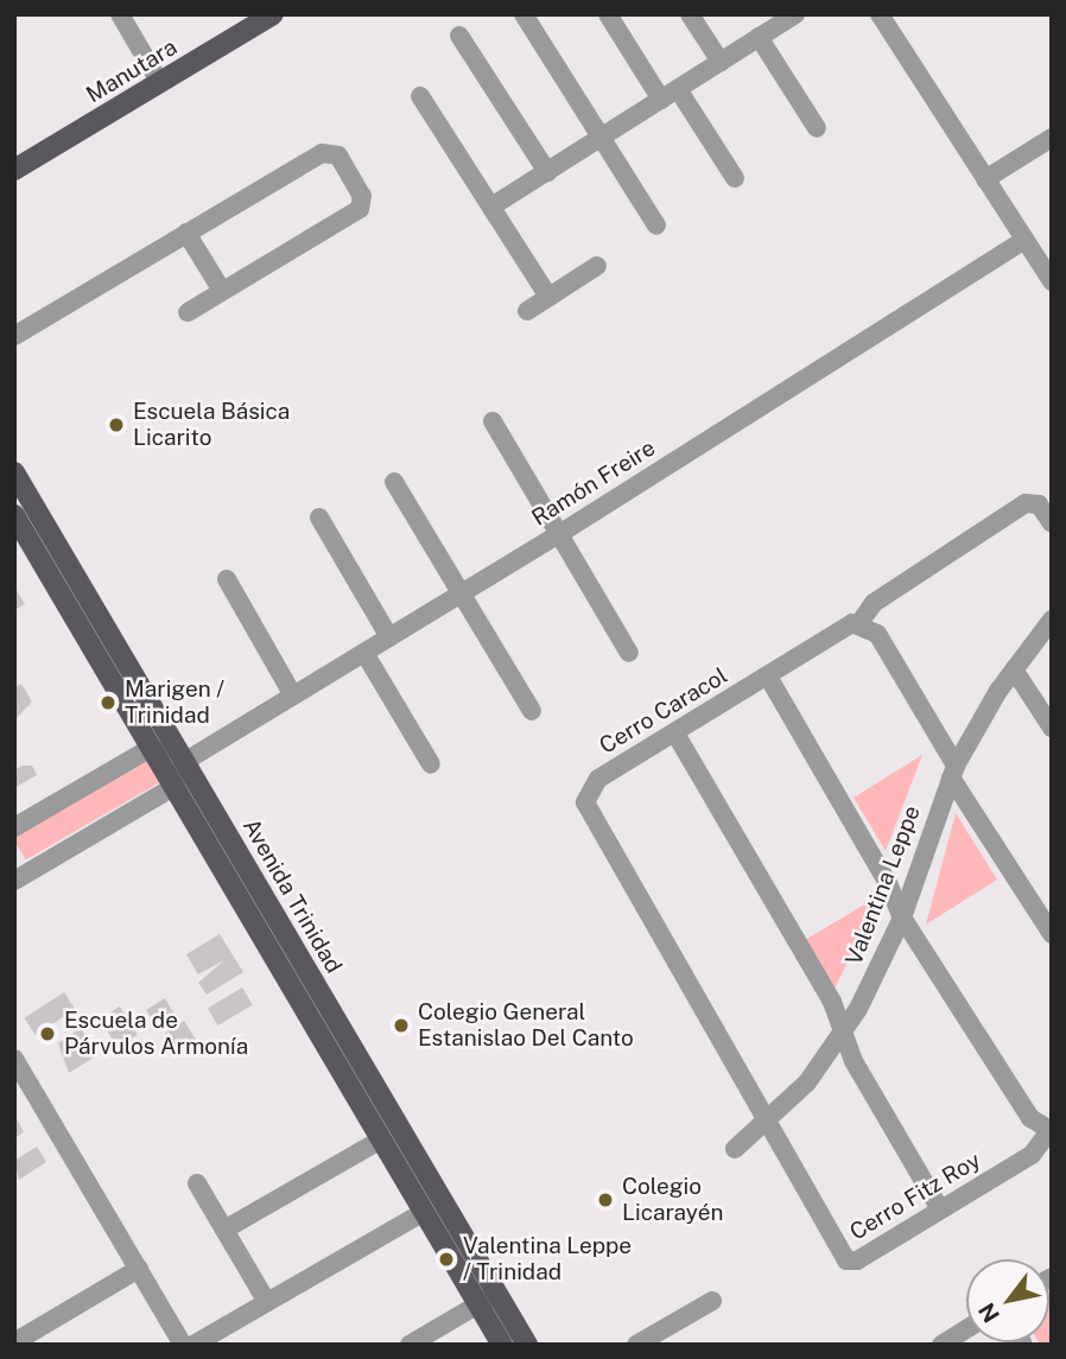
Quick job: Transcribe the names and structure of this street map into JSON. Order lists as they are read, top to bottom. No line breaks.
{"streets":{"main road":["Manutara","Avenida Trinidad"],"street":["Ramón Freire","Cerro Caracol","Valentina Leppe","Cerro Fitz Roy"]},"crossings":[["Ramón Freire","Avenida Trinidad"],["Cerro Caracol","Valentina Leppe"],["Cerro Caracol","Cerro Fitz Roy"],["Valentina Leppe","Cerro Fitz Roy"]],"places":["Escuela Básica Licarito","Marigen / Trinidad","Colegio General Estanislao Del Canto","Escuela de Párvulos Armonía","Colegio Licarayén","Valentina Leppe / Trinidad"],"north":"bottom left"}
